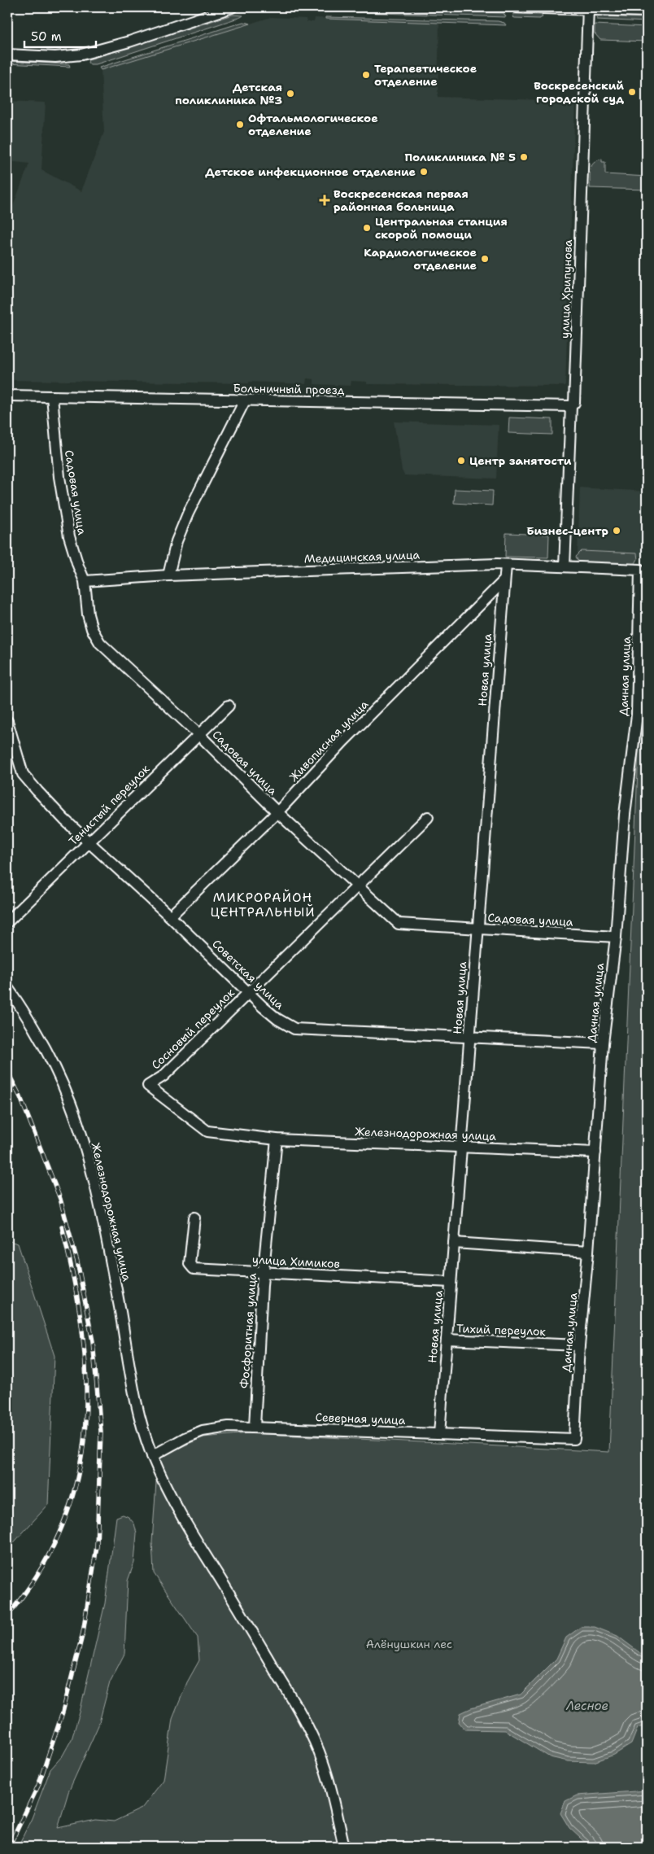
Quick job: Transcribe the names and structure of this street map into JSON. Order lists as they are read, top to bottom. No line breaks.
{"streets":{"street":["улица Хрипунова","Больничный проезд","Садовая улица","Медицинская улица","Новая улица","Дачная улица","Живописная улица","Тенистый переулок","Советская улица","Сосновый переулок","Железнодорожная улица","улица Химиков","Тихий переулок","Фосфоритная улица","Северная улица"]},"crossings":[["улица Хрипунова","Больничный проезд"],["улица Хрипунова","Медицинская улица"],["Больничный проезд","Садовая улица"],["Садовая улица","Медицинская улица"],["Садовая улица","Новая улица"],["Садовая улица","Дачная улица"],["Садовая улица","Живописная улица"],["Садовая улица","Тенистый переулок"],["Садовая улица","Сосновый переулок"],["Медицинская улица","Новая улица"],["Медицинская улица","Дачная улица"],["Новая улица","Живописная улица"],["Новая улица","Советская улица"],["Новая улица","Железнодорожная улица"],["Новая улица","улица Химиков"],["Новая улица","Тихий переулок"],["Новая улица","Северная улица"],["Дачная улица","Советская улица"],["Дачная улица","Железнодорожная улица"],["Дачная улица","Тихий переулок"],["Дачная улица","Северная улица"],["Живописная улица","Советская улица"],["Тенистый переулок","Советская улица"],["Советская улица","Сосновый переулок"],["Сосновый переулок","Железнодорожная улица"],["Железнодорожная улица","Фосфоритная улица"],["Железнодорожная улица","Северная улица"],["улица Химиков","Фосфоритная улица"],["Фосфоритная улица","Северная улица"]],"districts":["МИКРОРАЙОН ЦЕНТРАЛЬНЫЙ"],"water":["Лесное"],"parks":["Алёнушкин лес"],"places":{"other":["Терапевтическое отделение","Воскресенский городской суд","Детская поликлиника №3","Офтальмологическое отделение","Поликлиника № 5","Детское инфекционное отделение","Центральная станция скорой помощи","Кардиологическое отделение","Центр занятости","Бизнес-центр"],"health":["Воскресенская первая районная больница"]},"scale_bar":"50 m"}
